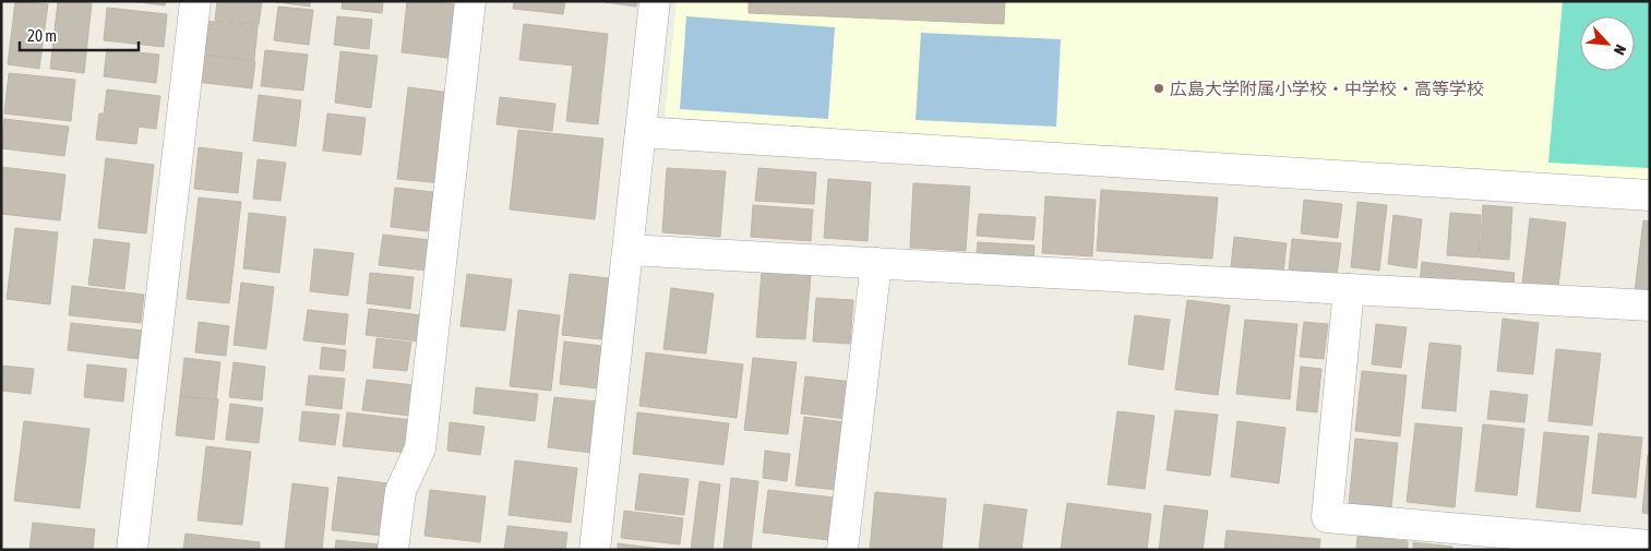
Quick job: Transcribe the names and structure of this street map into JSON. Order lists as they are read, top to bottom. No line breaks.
{"places":["広島大学附属小学校・中学校・高等学校"],"scale_bar":"20 m","north":"bottom right"}
